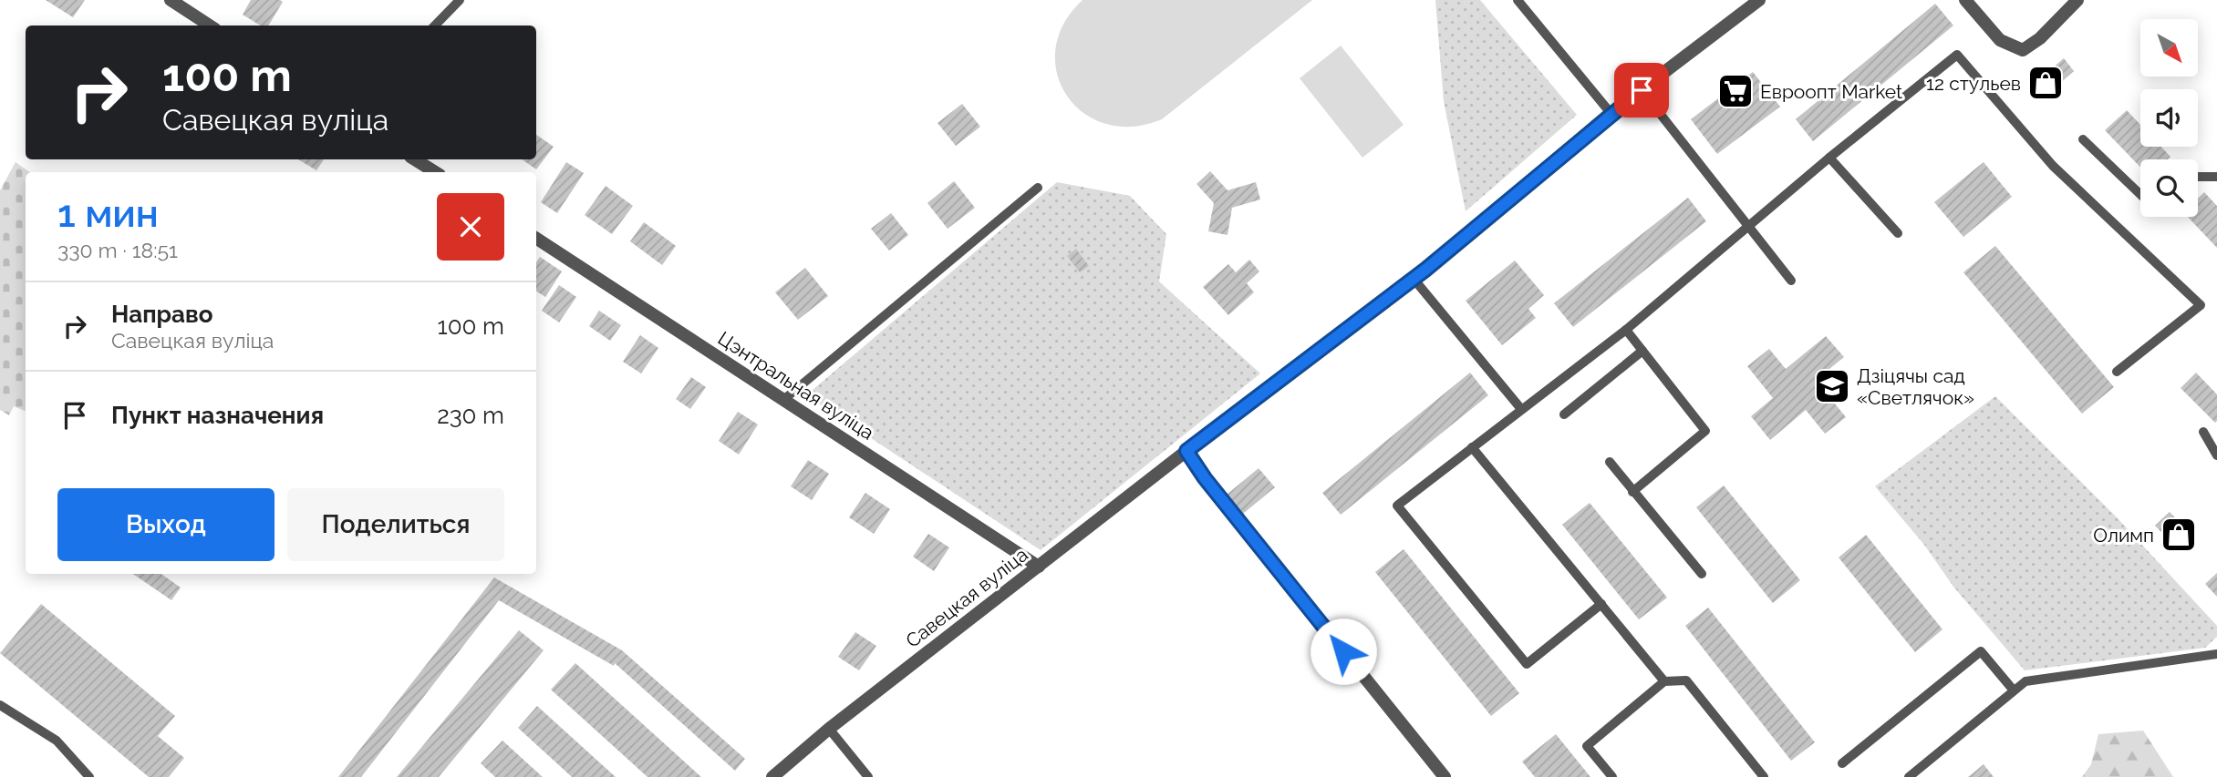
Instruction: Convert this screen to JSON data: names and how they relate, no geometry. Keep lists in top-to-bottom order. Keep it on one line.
{"streets":{"street":["Цэнтральная вуліца","Савецкая вуліца"]},"crossings":[["Цэнтральная вуліца","Савецкая вуліца"]],"places":{"shop":["12 стульев","Олимп"],"supermarket":["Евроопт Market"],"school or university":["Дзіцячы сад «Светлячок»"]},"north":"bottom right","page":{"turn":["100 m","Савецкая вуліца"],"heading":["1 мин","330 m · 18:51"],"list":[{"name":"Направо","note":"Савецкая вуліца","value":"100 m"},{"name":"Пункт назначения","value":"230 m"}],"buttons":["Выход","Поделиться"]}}
